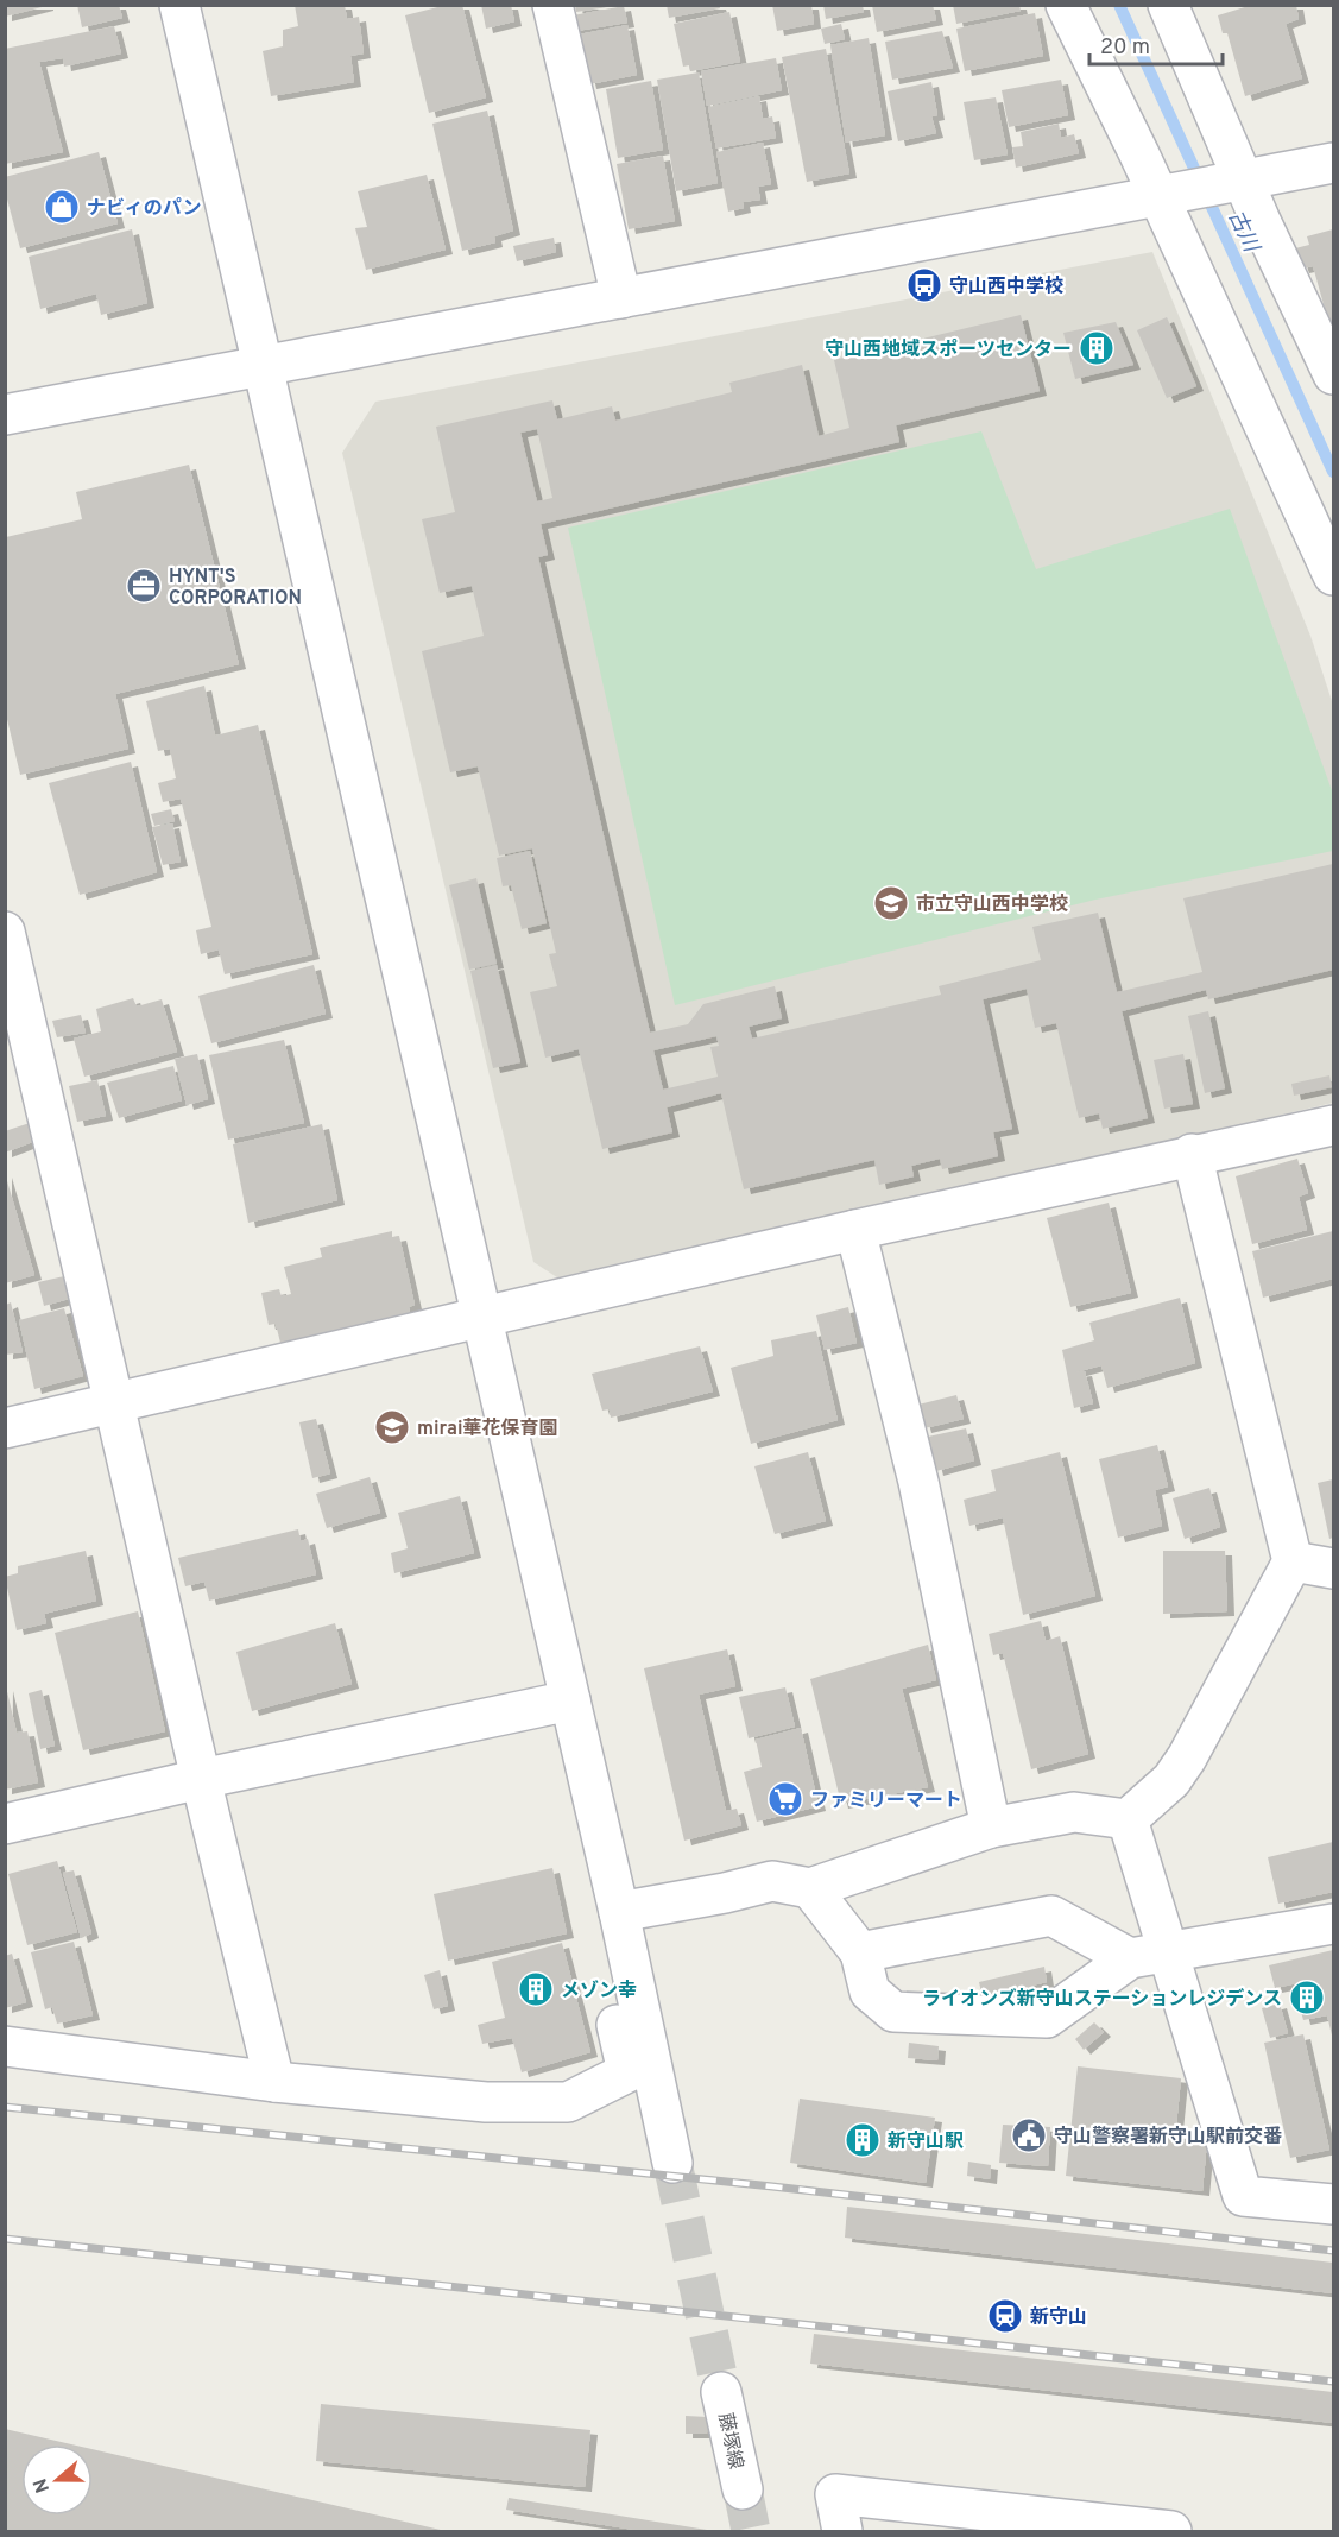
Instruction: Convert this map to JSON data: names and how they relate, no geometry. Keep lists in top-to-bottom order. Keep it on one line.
{"streets":{"street":["藤塚線"]},"water":["古川"],"places":{"shop":["ナビィのパン"],"bus stop":["守山西中学校"],"building":["守山西地域スポーツセンター","メゾン幸","ライオンズ新守山ステーションレジデンス","新守山駅"],"office":["HYNT'S CORPORATION"],"school or university":["市立守山西中学校","mirai華花保育園"],"supermarket":["ファミリーマート"],"public building":["守山警察署新守山駅前交番"],"station":["新守山"]},"scale_bar":"20 m","north":"left"}
